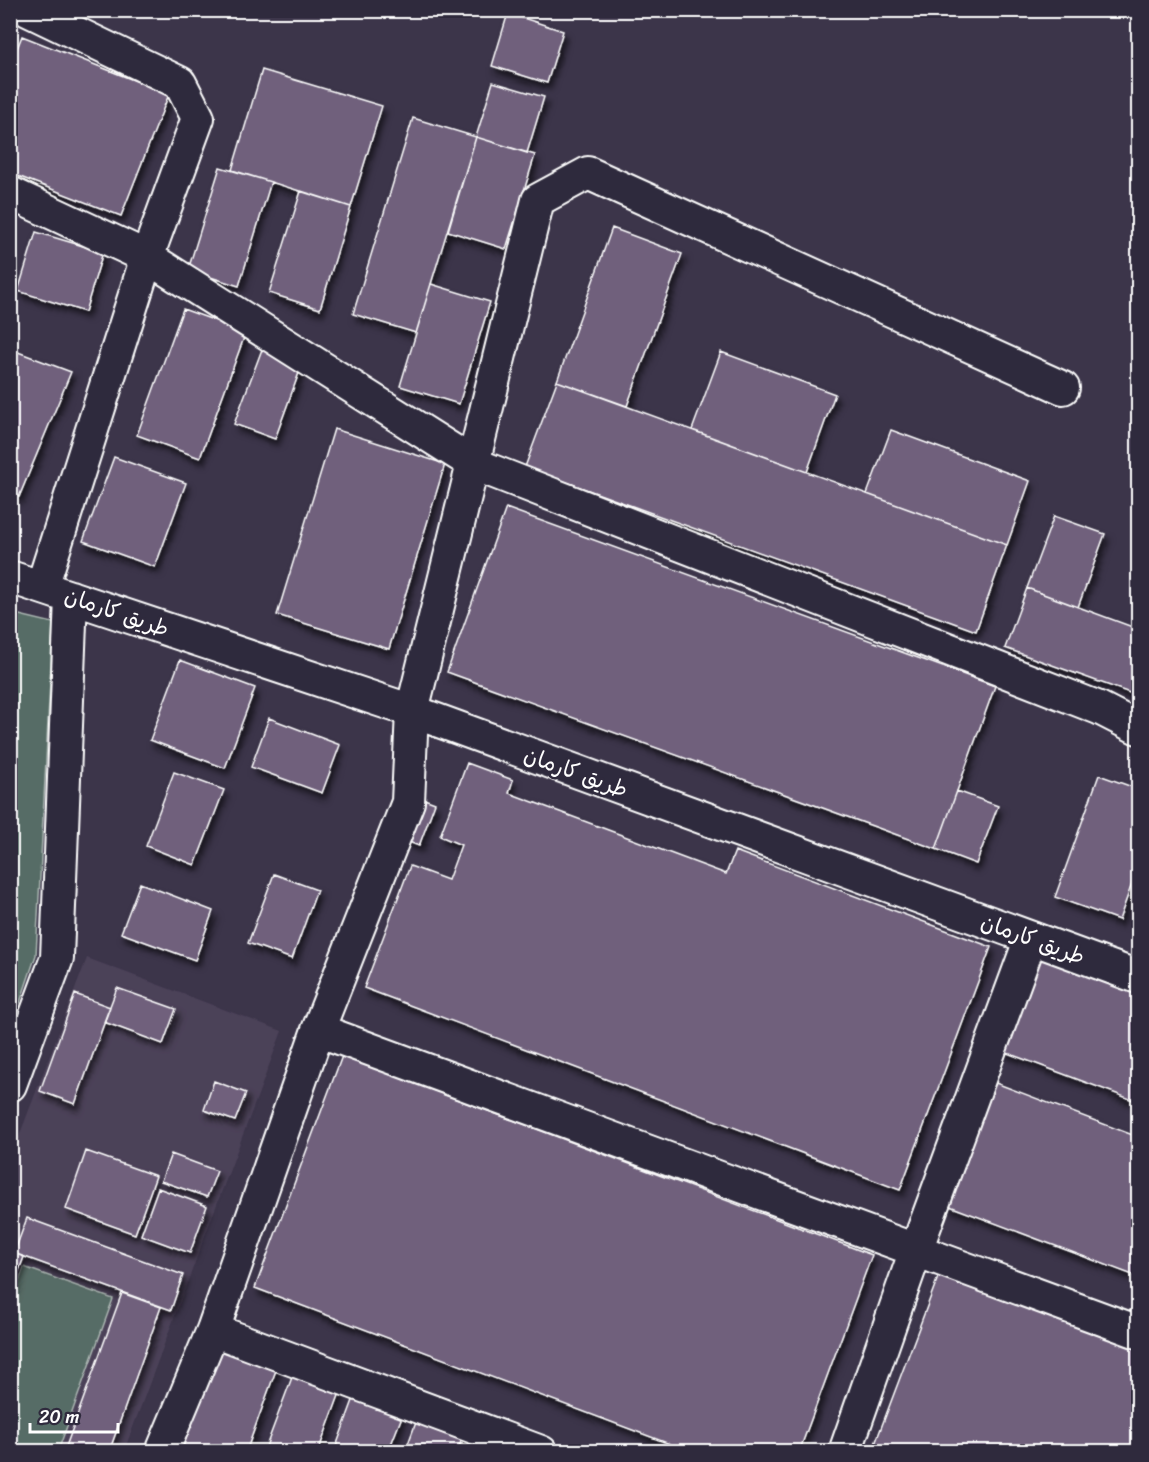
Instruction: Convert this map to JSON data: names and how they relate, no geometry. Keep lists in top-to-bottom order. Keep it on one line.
{"streets":{"street":["طريق كارمان"]},"scale_bar":"20 m"}
